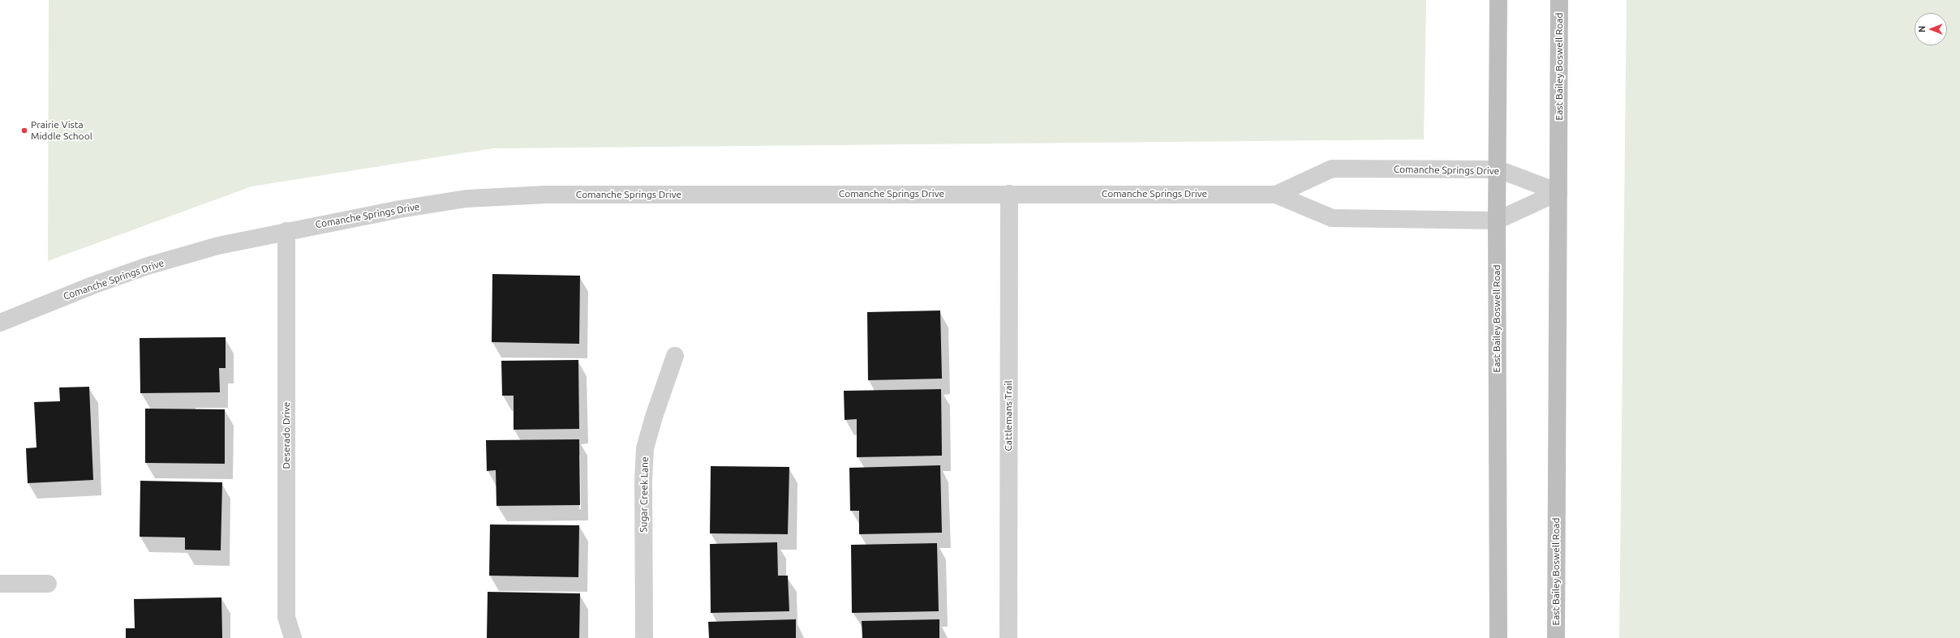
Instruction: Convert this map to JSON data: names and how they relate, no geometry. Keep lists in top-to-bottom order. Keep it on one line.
{"streets":{"main road":["East Bailey Boswell Road"],"street":["Comanche Springs Drive","Cattlemans Trail","Deserado Drive","Sugar Creek Lane"]},"crossings":[["East Bailey Boswell Road","Comanche Springs Drive"],["Comanche Springs Drive","Cattlemans Trail"],["Comanche Springs Drive","Deserado Drive"]],"places":["Prairie Vista Middle School"],"north":"left"}
